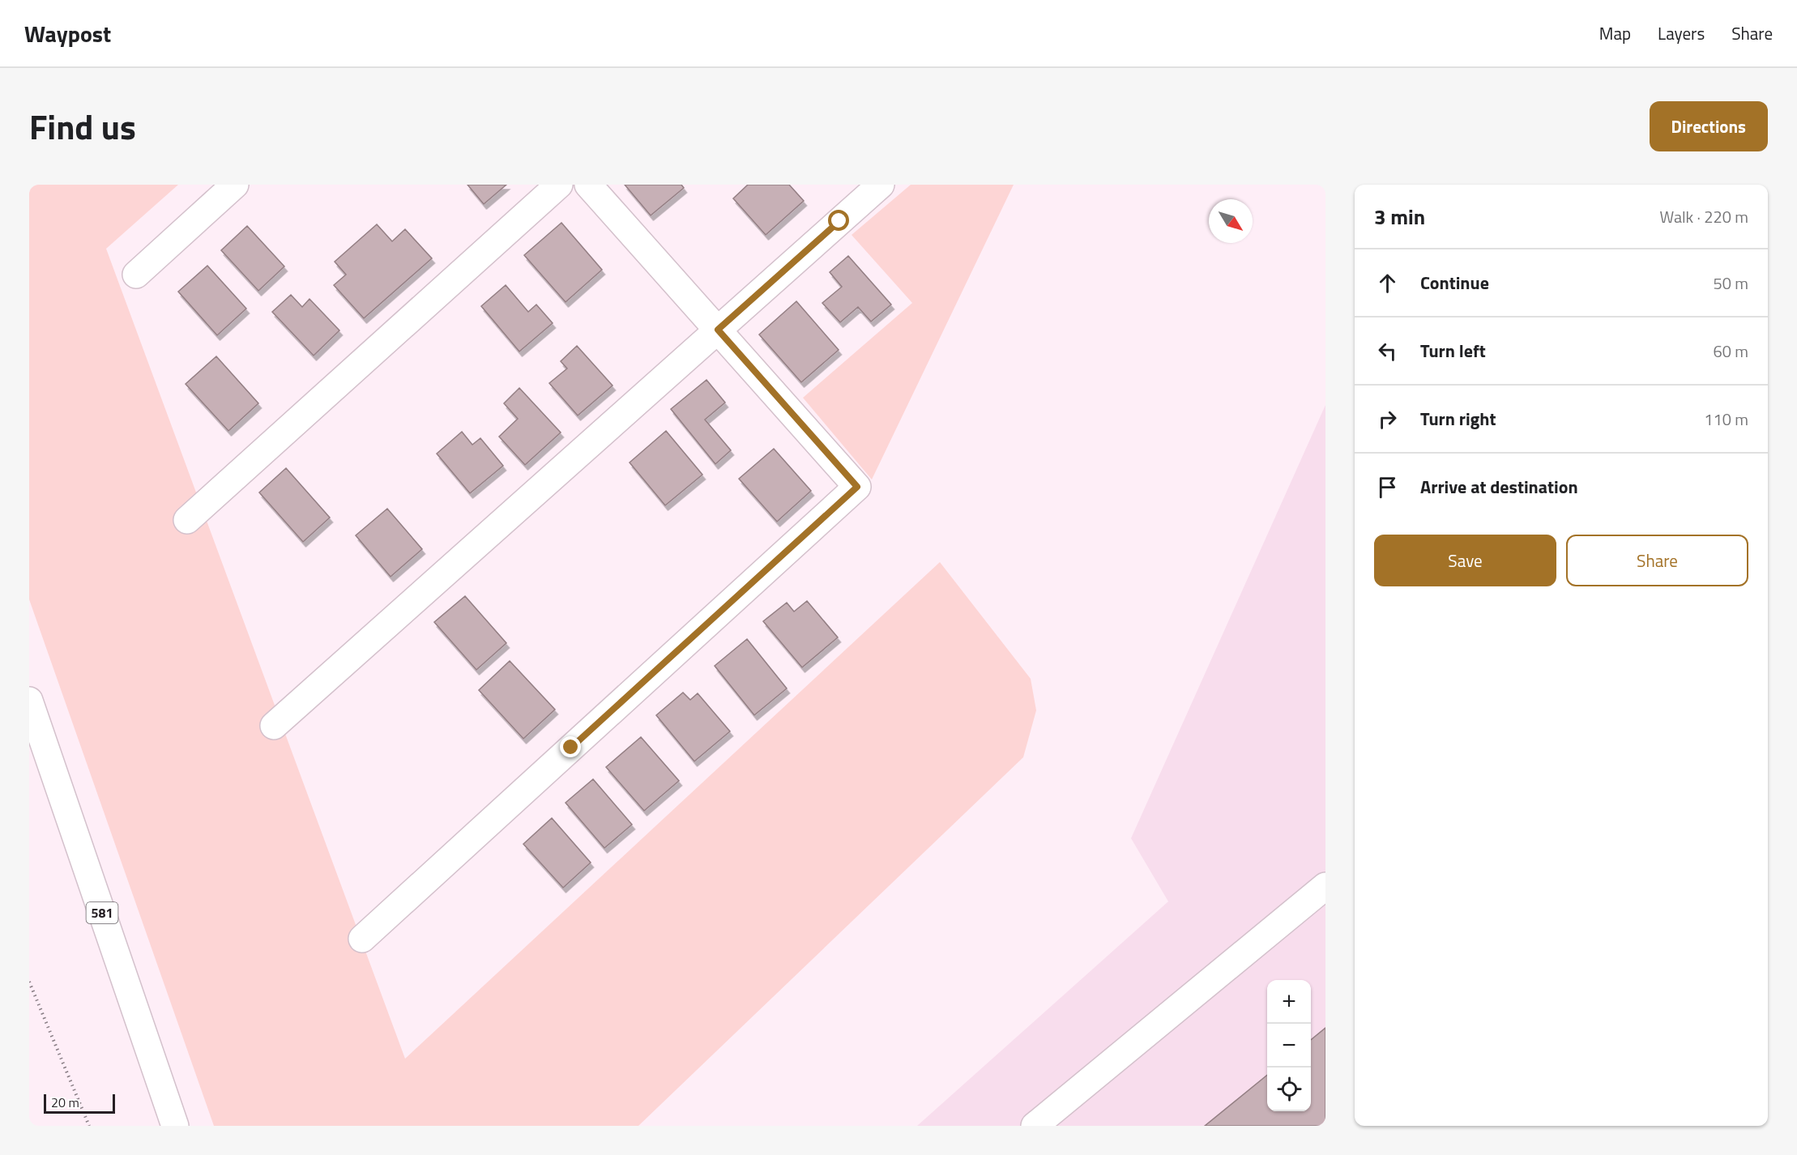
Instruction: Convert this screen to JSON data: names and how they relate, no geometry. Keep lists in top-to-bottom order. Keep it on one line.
{"streets":{"street":["581"]},"scale_bar":"20 m","north":"bottom right","page":{"header":"Waypost","nav":["Map","Layers","Share"],"title":"Find us","buttons":["Directions",["Save","Share"]],"heading":["3 min","Walk · 220 m"],"list":[["Continue","50 m"],["Turn left","60 m"],["Turn right","110 m"],"Arrive at destination"],"map_buttons":["+","−"],"scale":"20 m"}}
